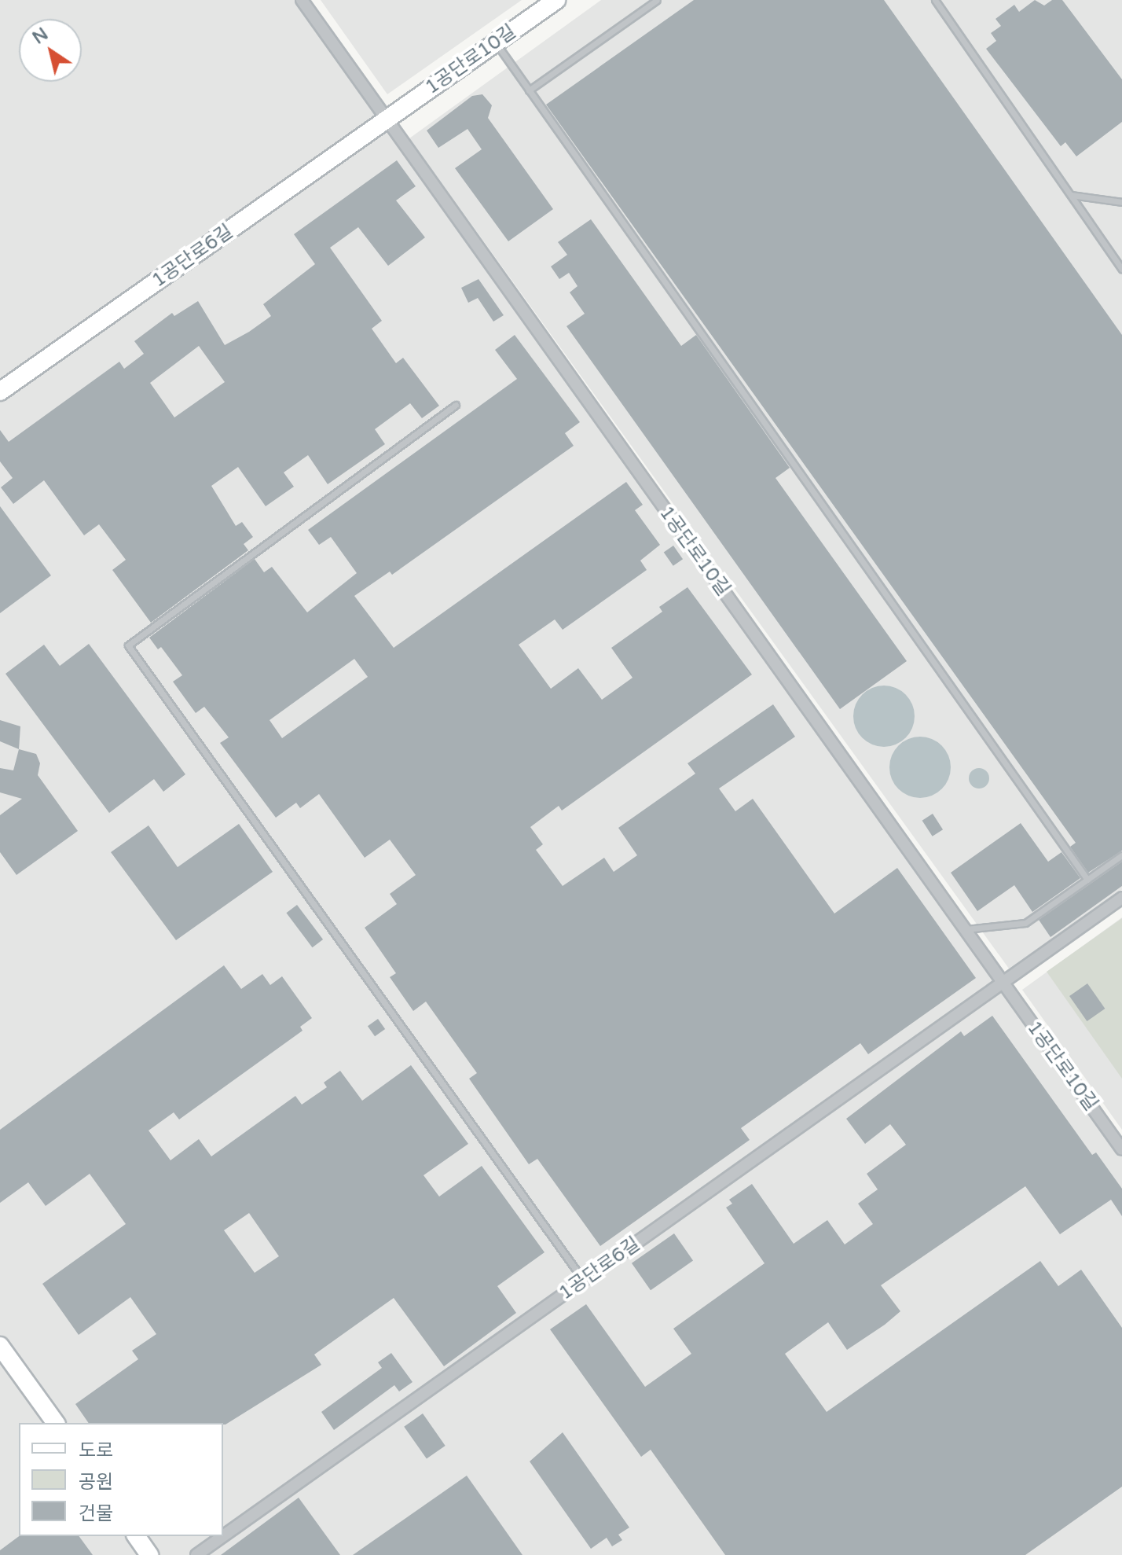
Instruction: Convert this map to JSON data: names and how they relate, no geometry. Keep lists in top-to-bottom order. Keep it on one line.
{"streets":{"street":["1공단로10길","1공단로6길"]},"crossings":[["1공단로10길","1공단로6길"]],"legend":["도로","공원","건물"],"north":"top left"}
